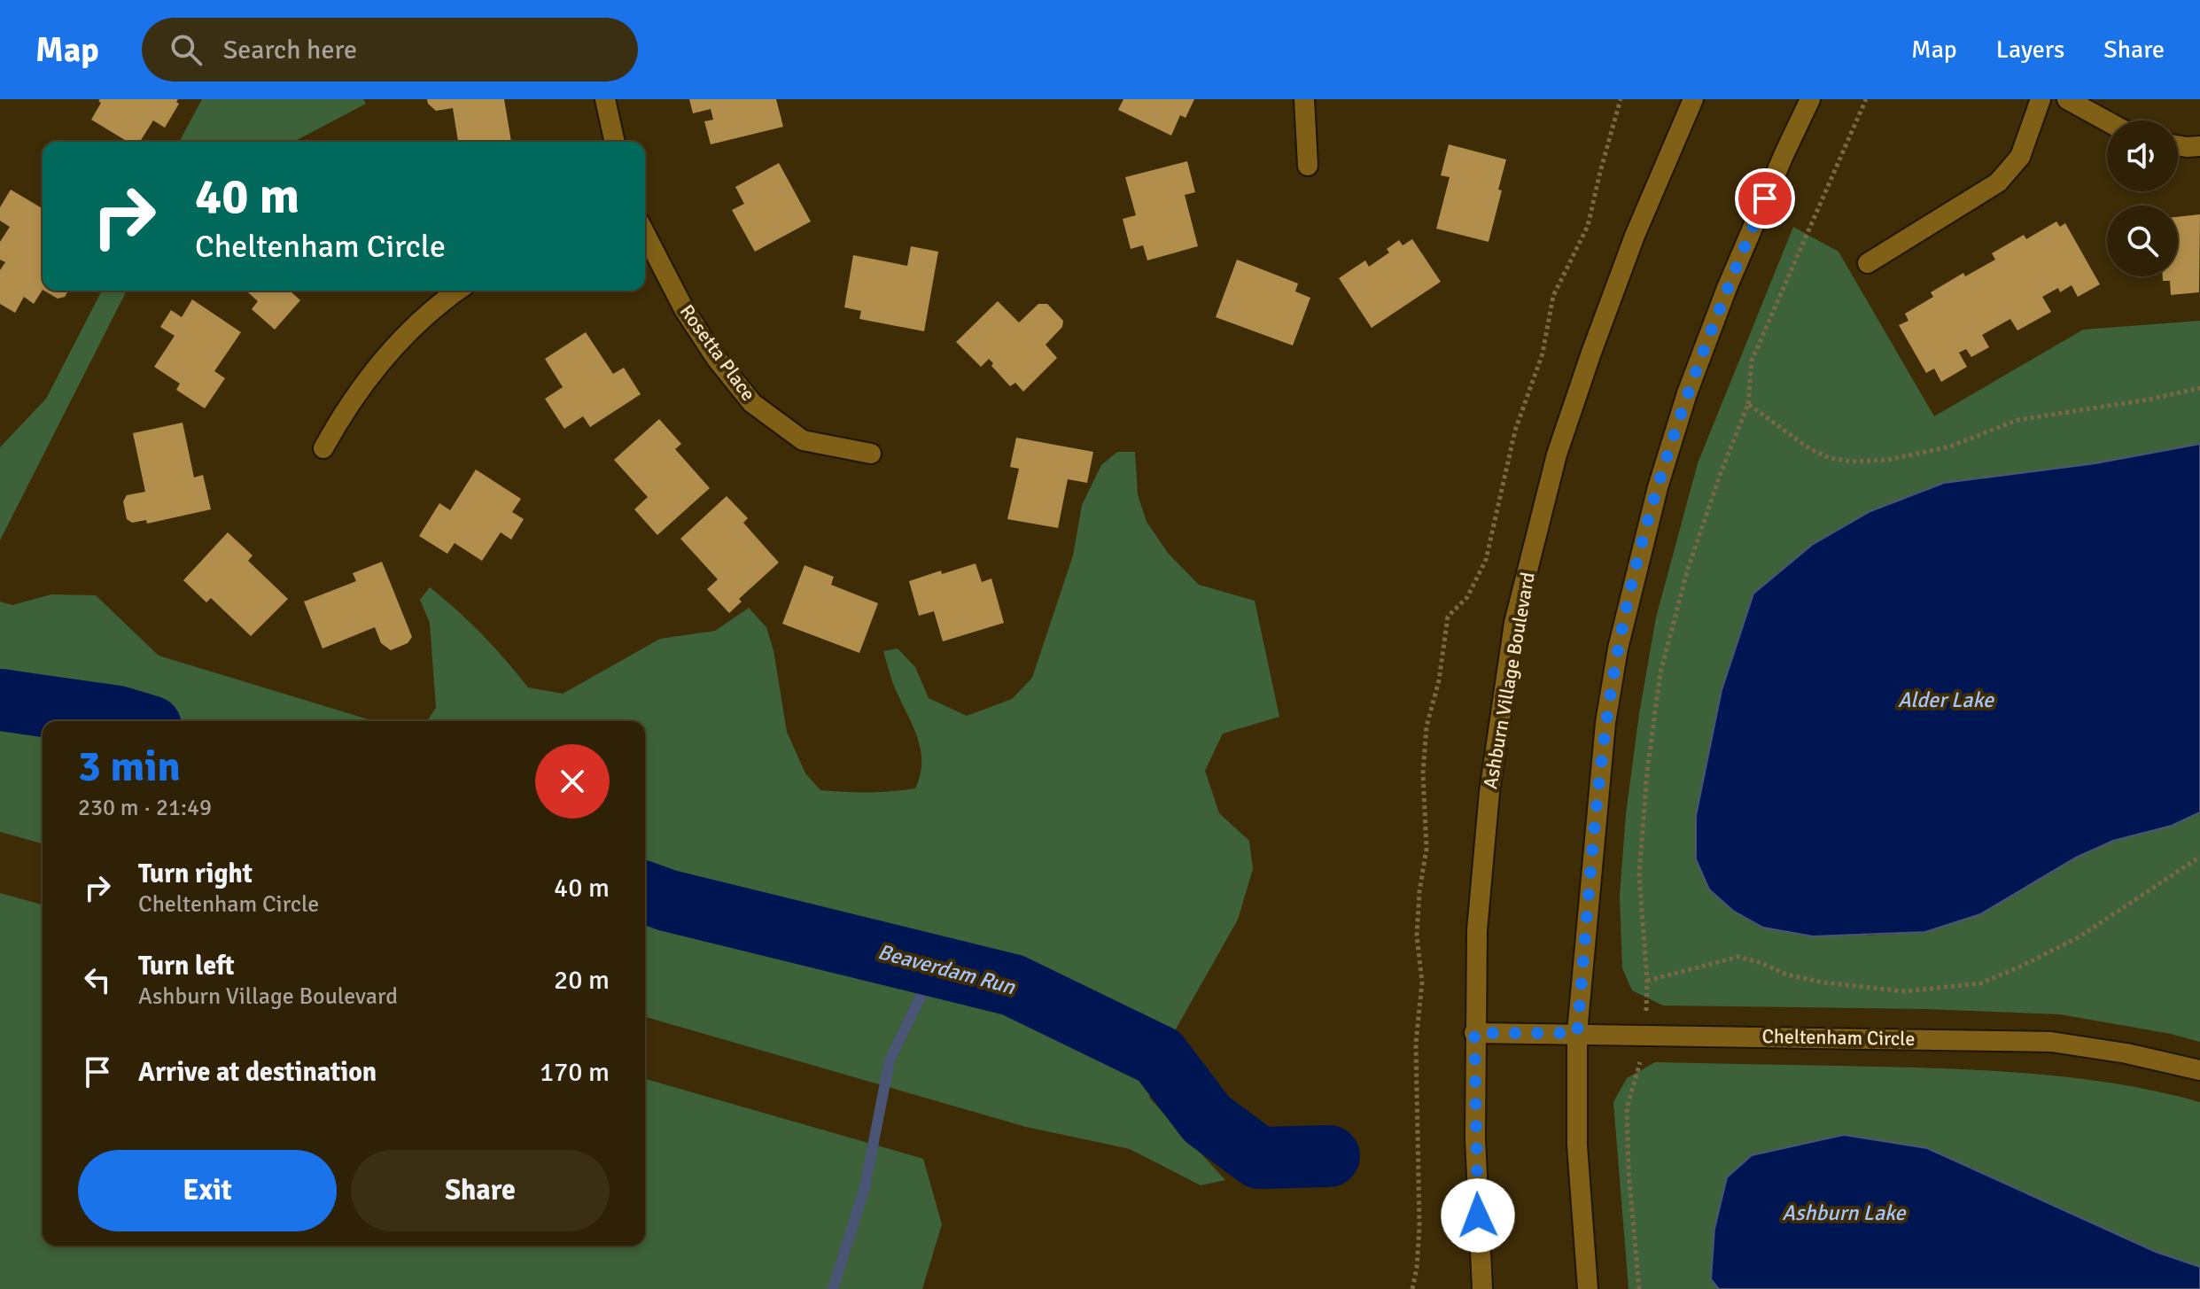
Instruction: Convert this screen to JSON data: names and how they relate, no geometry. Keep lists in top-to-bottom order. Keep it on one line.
{"streets":{"main road":["Rosetta Place","Ashburn Village Boulevard","Cheltenham Circle"]},"crossings":[["Ashburn Village Boulevard","Cheltenham Circle"]],"water":["Alder Lake","Beaverdam Run","Ashburn Lake"],"page":{"header":"Map","search":"Search here","nav":["Map","Layers","Share"],"turn":["40 m","Cheltenham Circle"],"heading":["3 min","230 m · 21:49"],"list":[{"name":"Turn right","note":"Cheltenham Circle","value":"40 m"},{"name":"Turn left","note":"Ashburn Village Boulevard","value":"20 m"},{"name":"Arrive at destination","value":"170 m"}],"buttons":["Exit","Share"]}}
